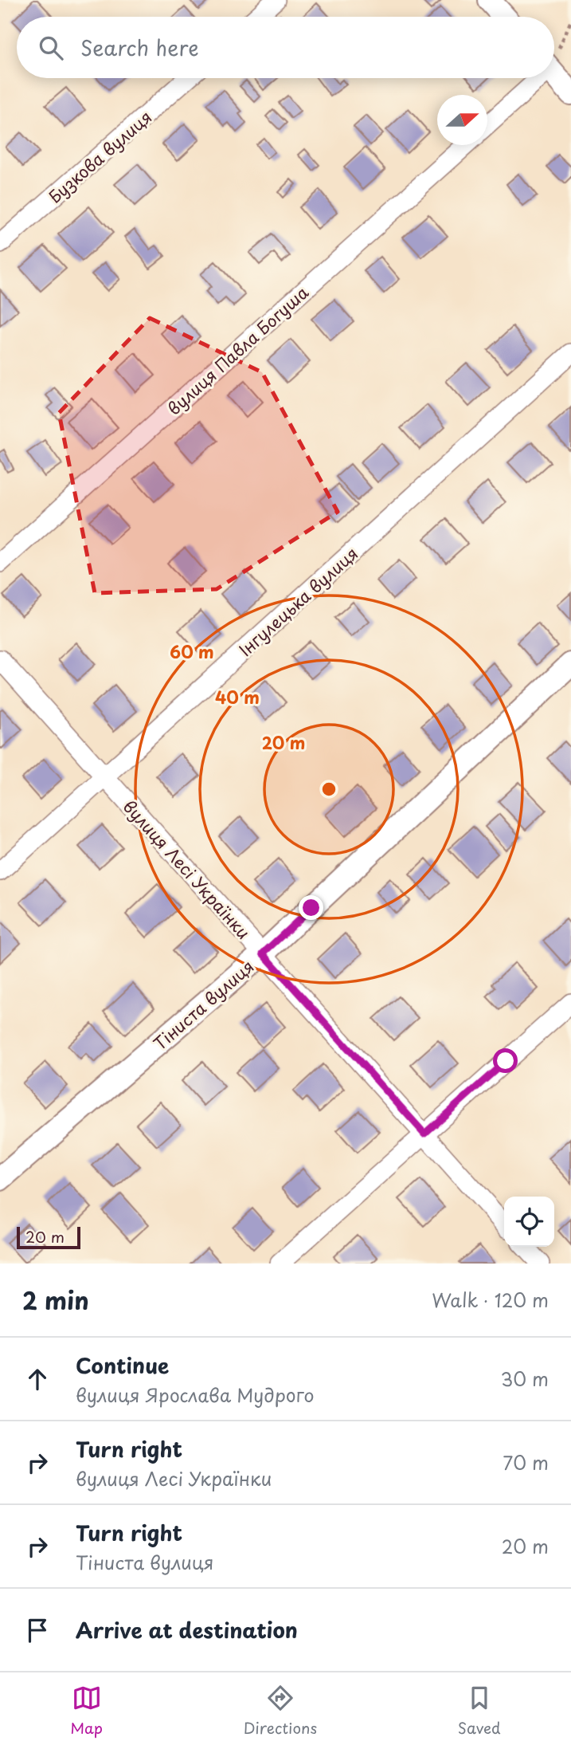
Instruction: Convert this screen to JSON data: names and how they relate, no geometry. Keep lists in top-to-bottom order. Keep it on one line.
{"streets":{"street":["Бузкова вулиця","вулиця Павла Богуша","Інгулецька вулиця","вулиця Лесі Українки","Тіниста вулиця"]},"crossings":[["Інгулецька вулиця","вулиця Лесі Українки"],["вулиця Лесі Українки","Тіниста вулиця"]],"scale_bar":"20 m","north":"right","page":{"search":"Search here","scale":"20 m","heading":["2 min","Walk · 120 m"],"list":[["Continue","вулиця Ярослава Мудрого","30 m"],["Turn right","вулиця Лесі Українки","70 m"],["Turn right","Тіниста вулиця","20 m"],"Arrive at destination"],"nav":["Map","Directions","Saved"]},"rings":["60 m","40 m","20 m"]}
